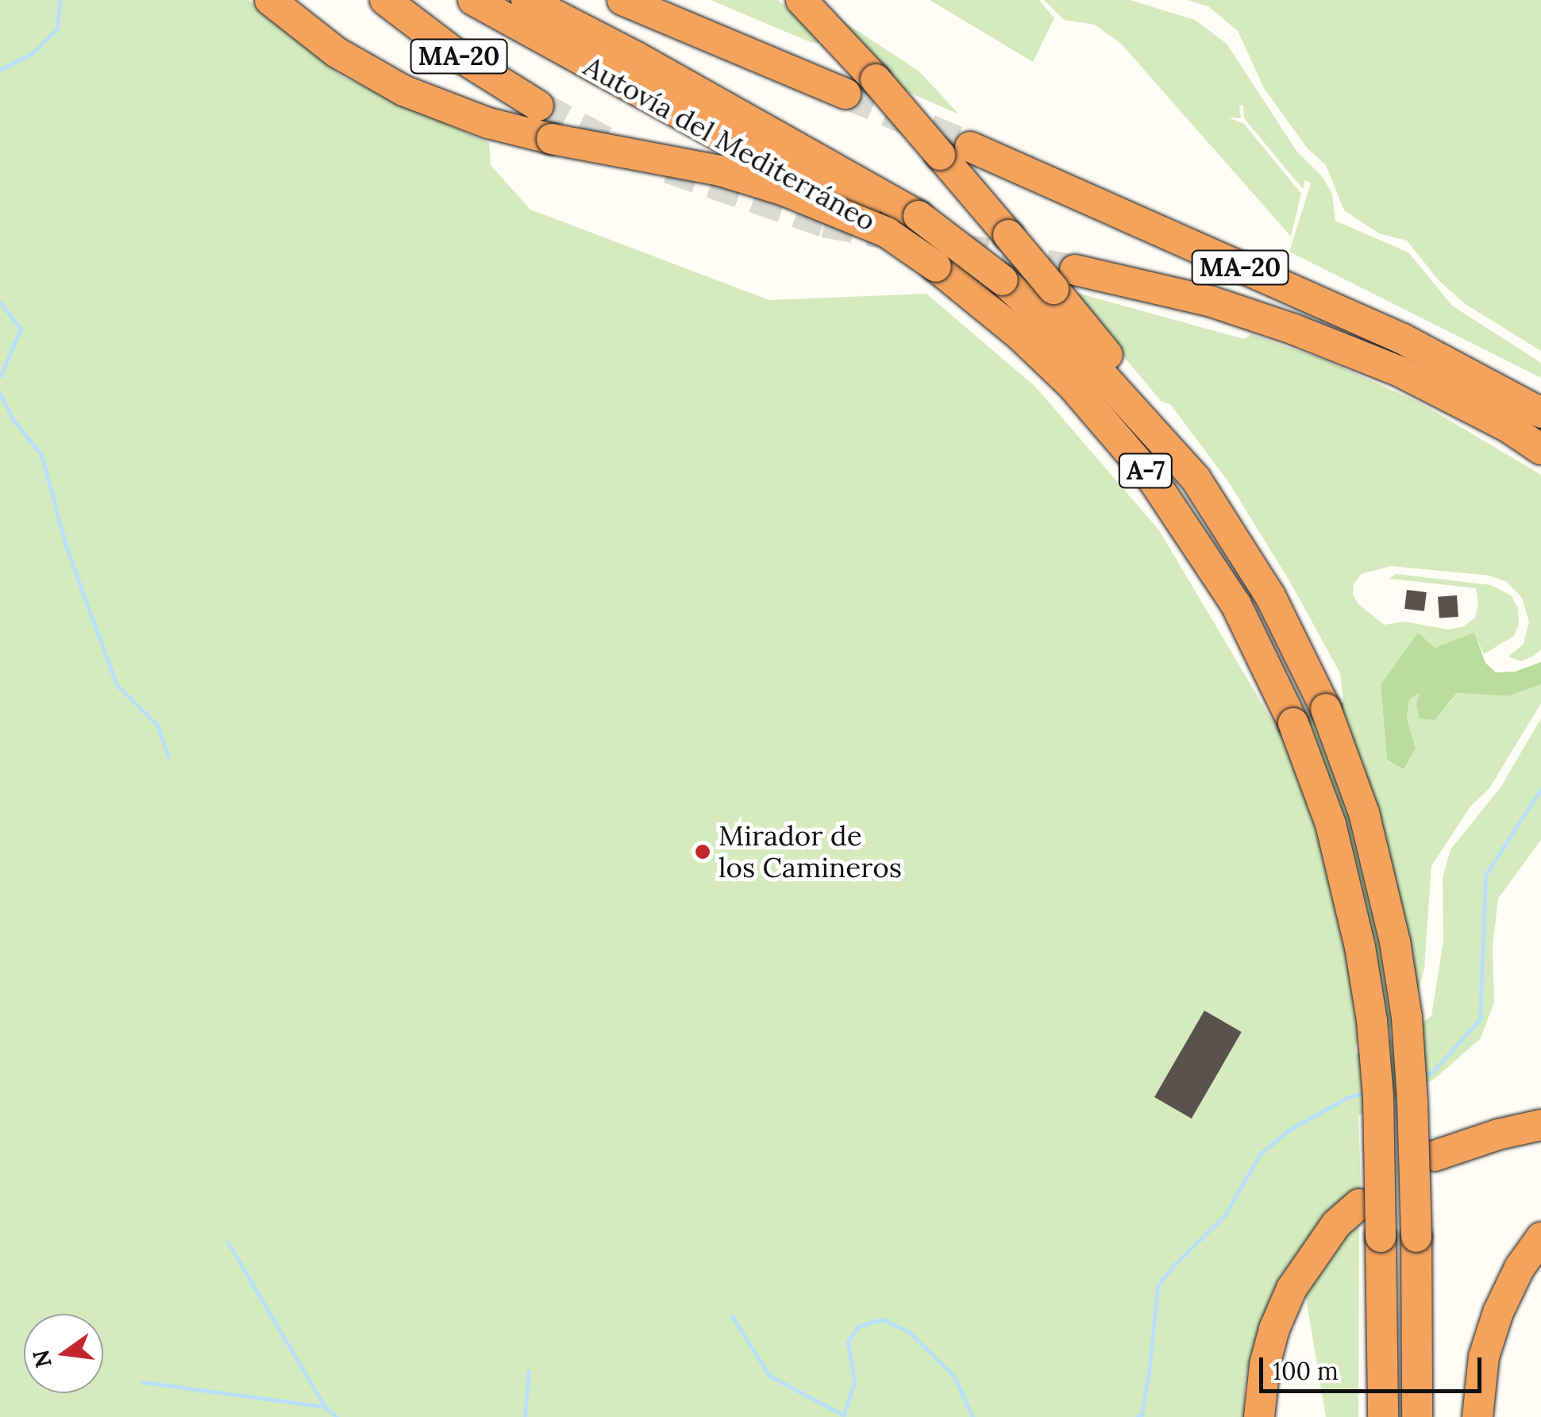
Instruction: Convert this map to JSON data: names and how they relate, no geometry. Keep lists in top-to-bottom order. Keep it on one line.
{"streets":{"highway":["MA-20","Autovía del Mediterráneo","A-7"]},"places":["Mirador de los Camineros"],"scale_bar":"100 m","north":"left"}
